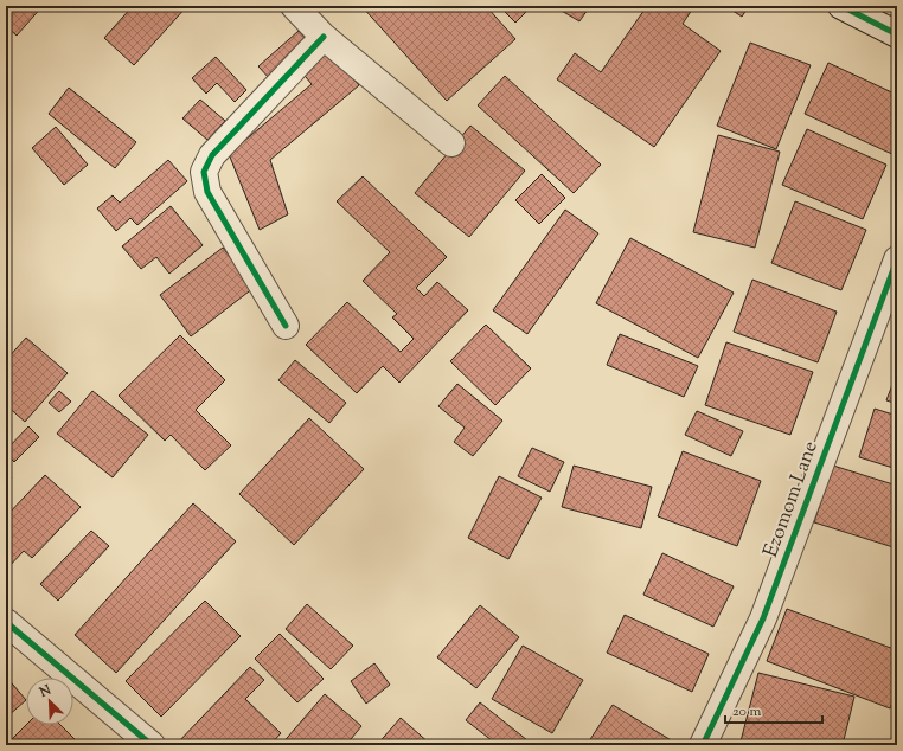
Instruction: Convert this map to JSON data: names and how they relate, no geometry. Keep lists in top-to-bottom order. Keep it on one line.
{"streets":{"street":["Ezomom Lane"]},"scale_bar":"20 m","north":"top left"}
